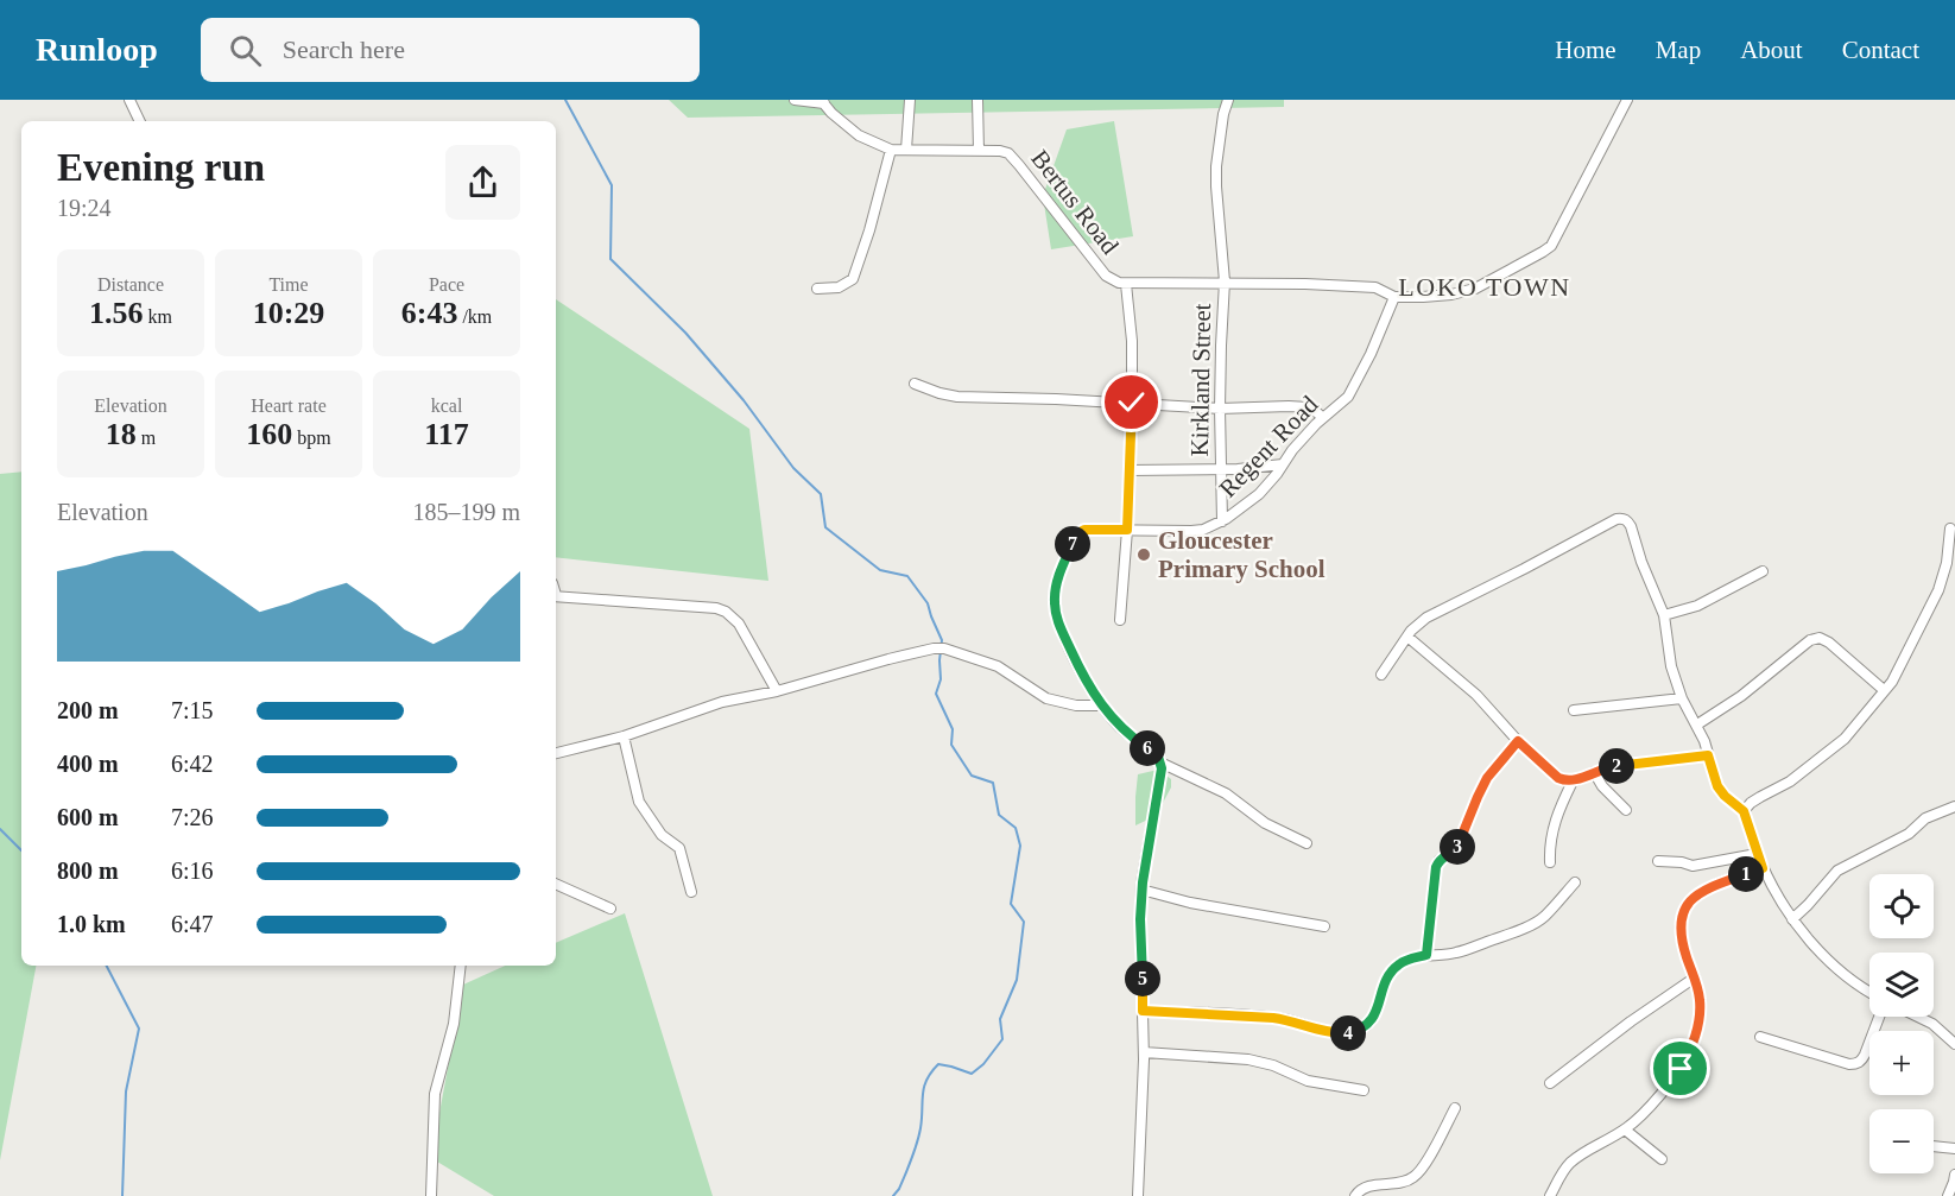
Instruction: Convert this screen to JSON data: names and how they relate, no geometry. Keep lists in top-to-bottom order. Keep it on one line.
{"streets":{"street":["Bertus Road","Kirkland Street","Regent Road"]},"crossings":[["Bertus Road","Kirkland Street"],["Bertus Road","Regent Road"],["Kirkland Street","Regent Road"]],"districts":["LOKO TOWN"],"places":["Gloucester Primary School"],"page":{"header":"Runloop","search":"Search here","nav":["Home","Map","About","Contact"],"heading":["Evening run","19:24"],"stats":[["Distance","1.56 km"],["Time","10:29"],["Pace","6:43 /km"],["Elevation","18 m"],["Heart rate","160 bpm"],["kcal","117"]],"chart":["Elevation","185–199 m"],"pins":["7","6","2","3","1","5","4"],"list":[{"name":"200 m","note":"7:15"},{"name":"400 m","note":"6:42"},{"name":"600 m","note":"7:26"},{"name":"800 m","note":"6:16"},{"name":"1.0 km","note":"6:47"}],"map_buttons":["+","−"]}}
